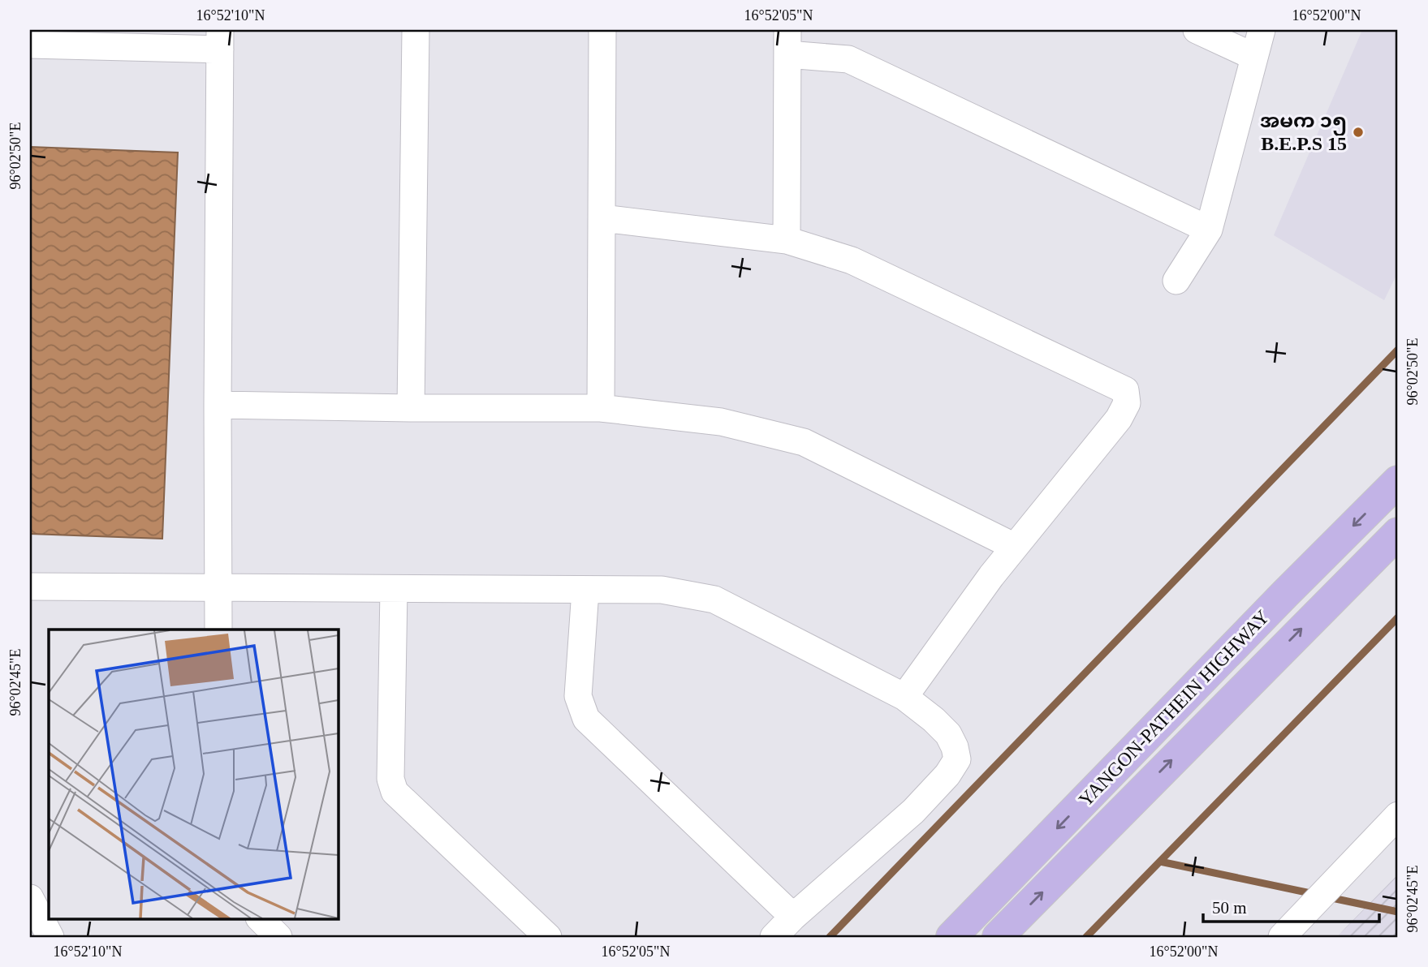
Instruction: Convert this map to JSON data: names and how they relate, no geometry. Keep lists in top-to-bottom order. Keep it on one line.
{"streets":{"main road":["YANGON-PATHEIN HIGHWAY"]},"places":["အမက ၁၅ B.E.P.S 15"],"scale_bar":"50 m","coordinates":["16°52'10\"N","16°52'05\"N","16°52'00\"N","96°02'50\"E","96°02'45\"E"]}
